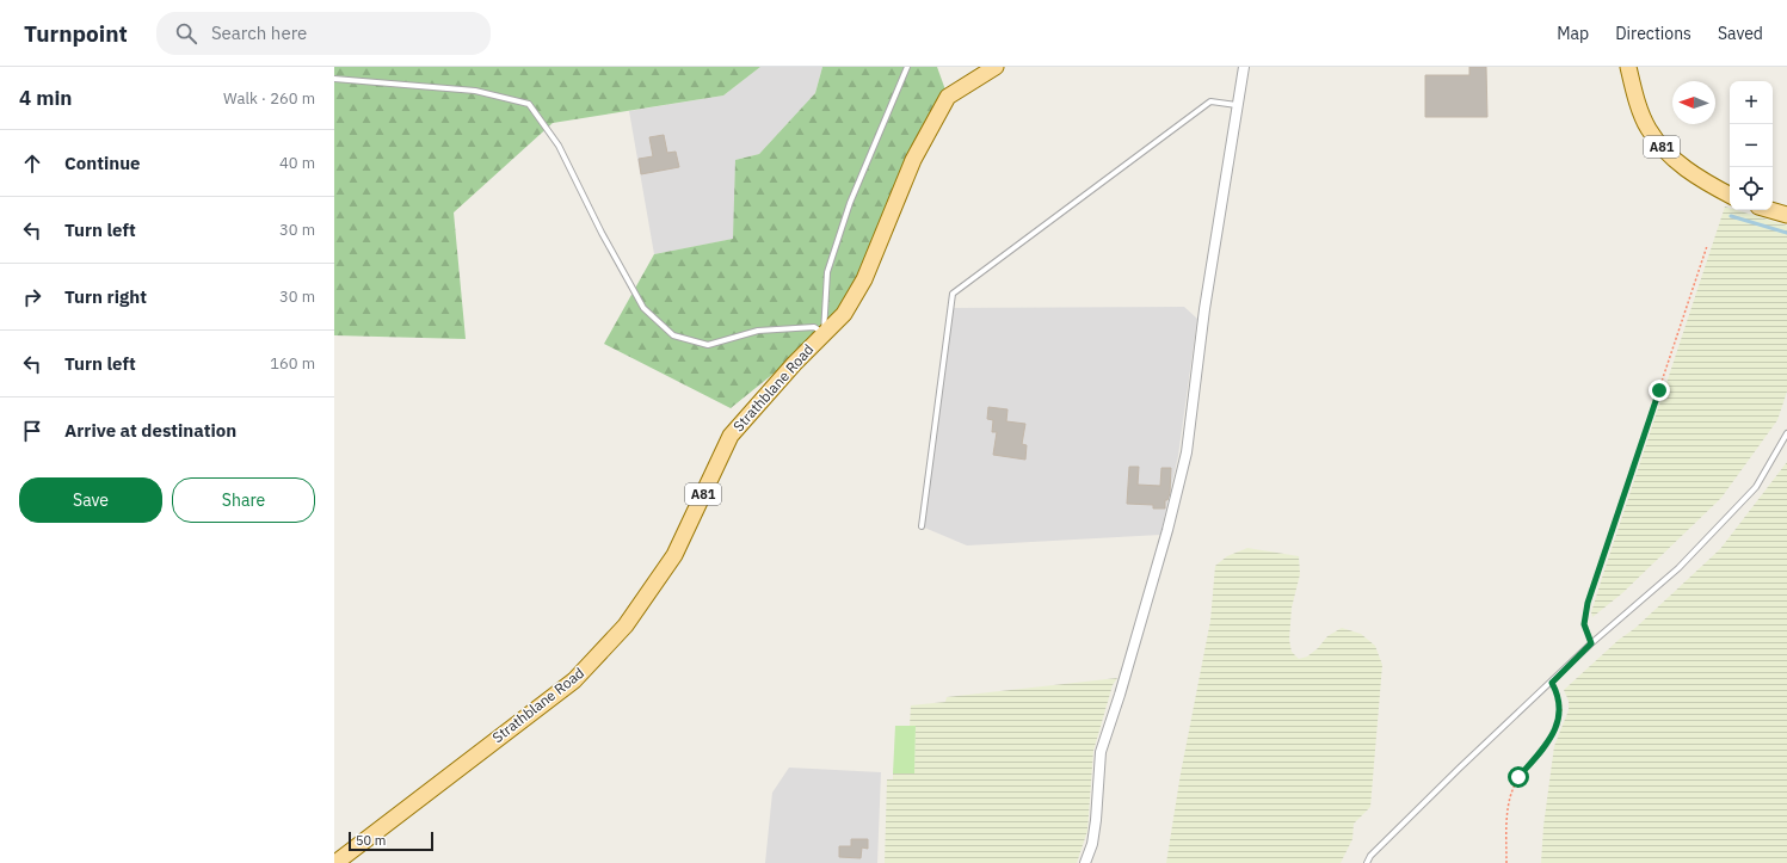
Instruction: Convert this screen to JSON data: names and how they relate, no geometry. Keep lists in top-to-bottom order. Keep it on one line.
{"streets":{"main road":["A81","Strathblane Road"]},"scale_bar":"50 m","north":"left","page":{"header":"Turnpoint","search":"Search here","nav":["Map","Directions","Saved"],"heading":["4 min","Walk · 260 m"],"map_buttons":["+","−"],"list":[["Continue","40 m"],["Turn left","30 m"],["Turn right","30 m"],["Turn left","160 m"],"Arrive at destination"],"buttons":["Save","Share"],"scale":"50 m"}}
